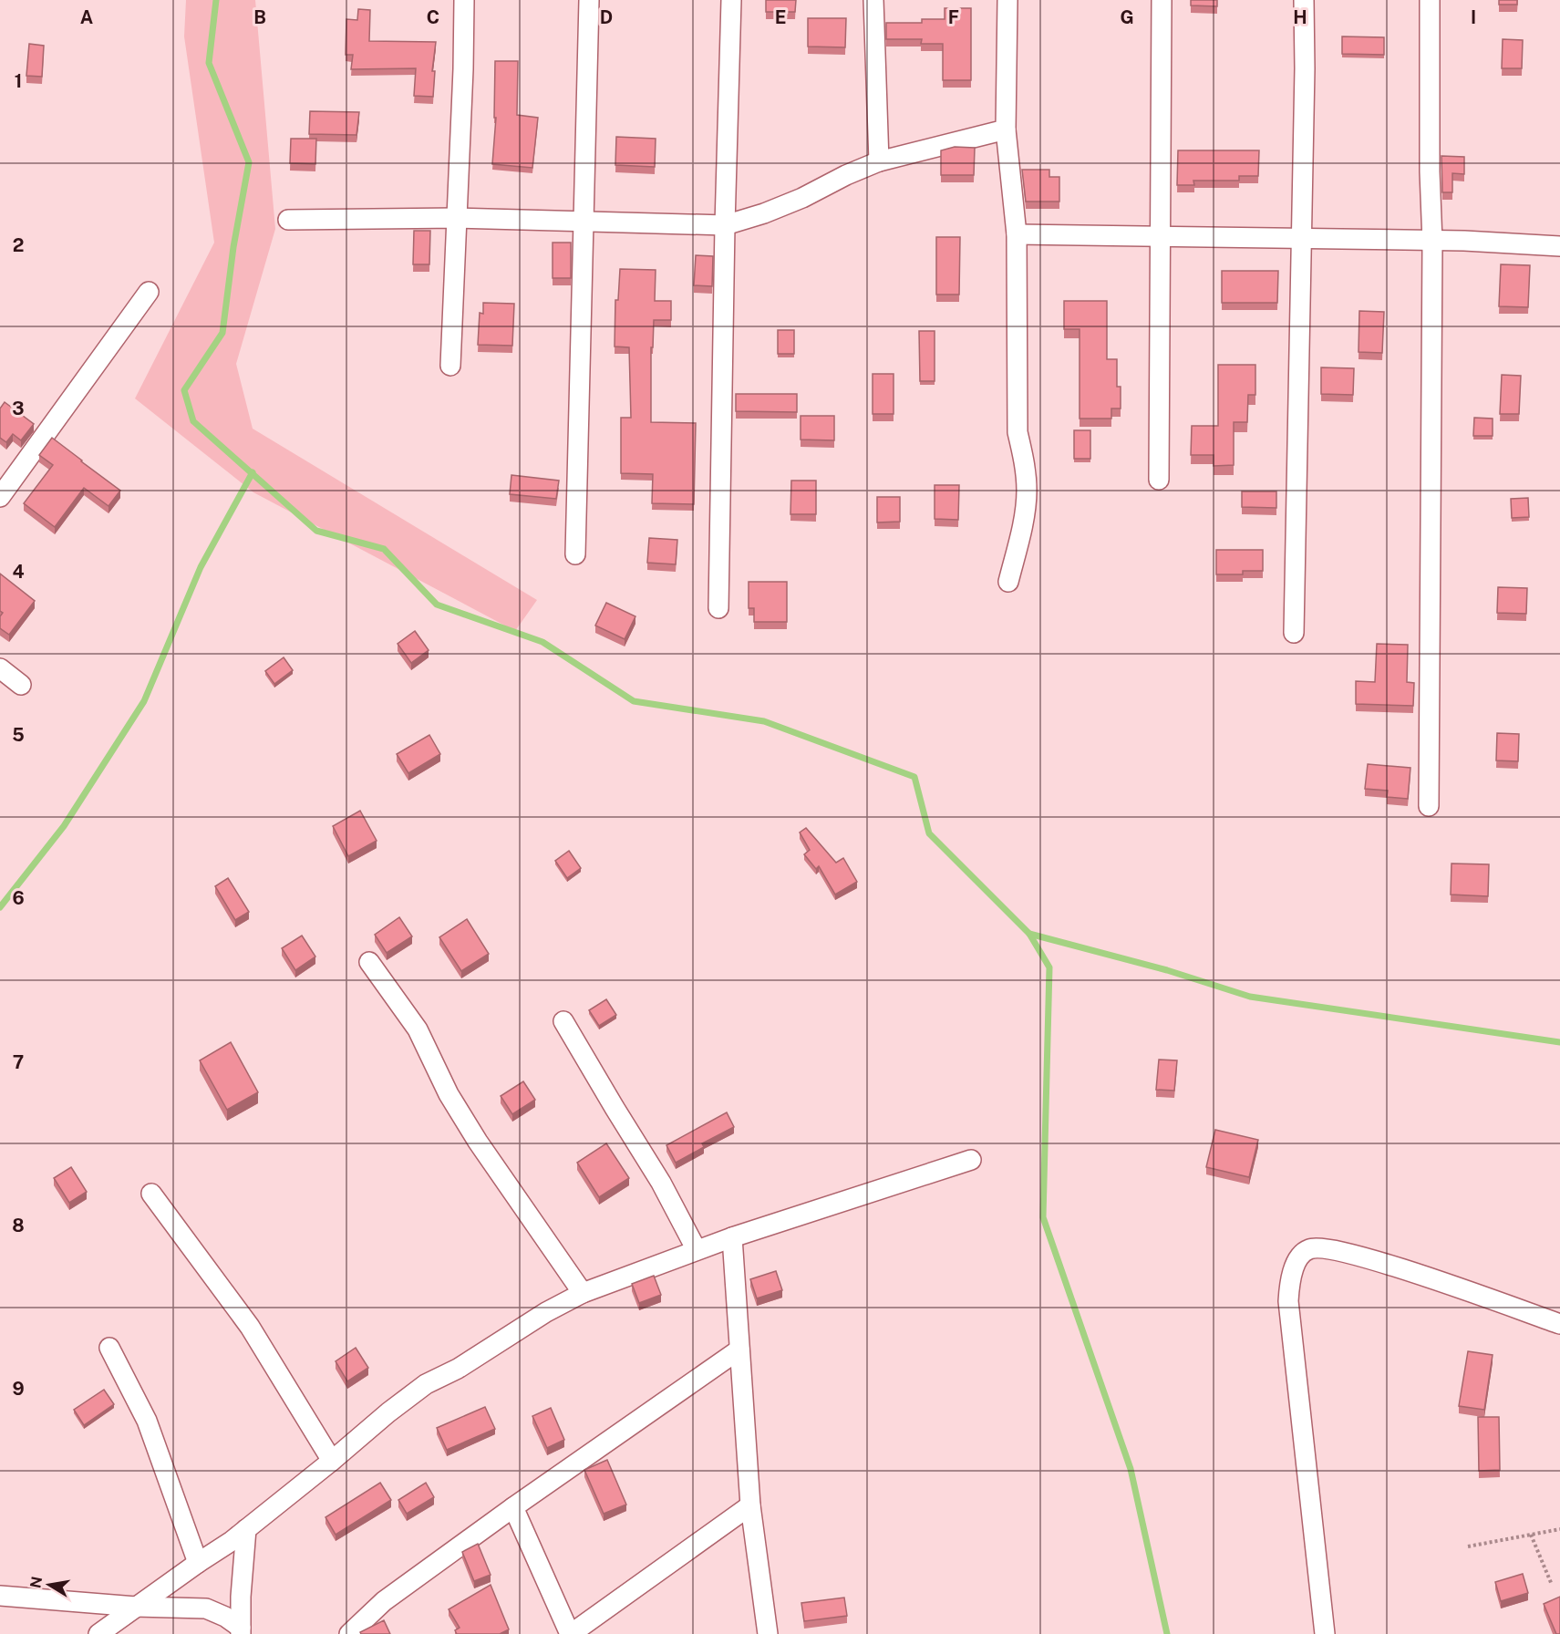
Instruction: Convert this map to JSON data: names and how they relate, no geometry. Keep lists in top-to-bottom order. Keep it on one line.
{"north":"left","grid":{"columns":["A","B","C","D","E","F","G","H","I"],"rows":["1","2","3","4","5","6","7","8","9"]}}
